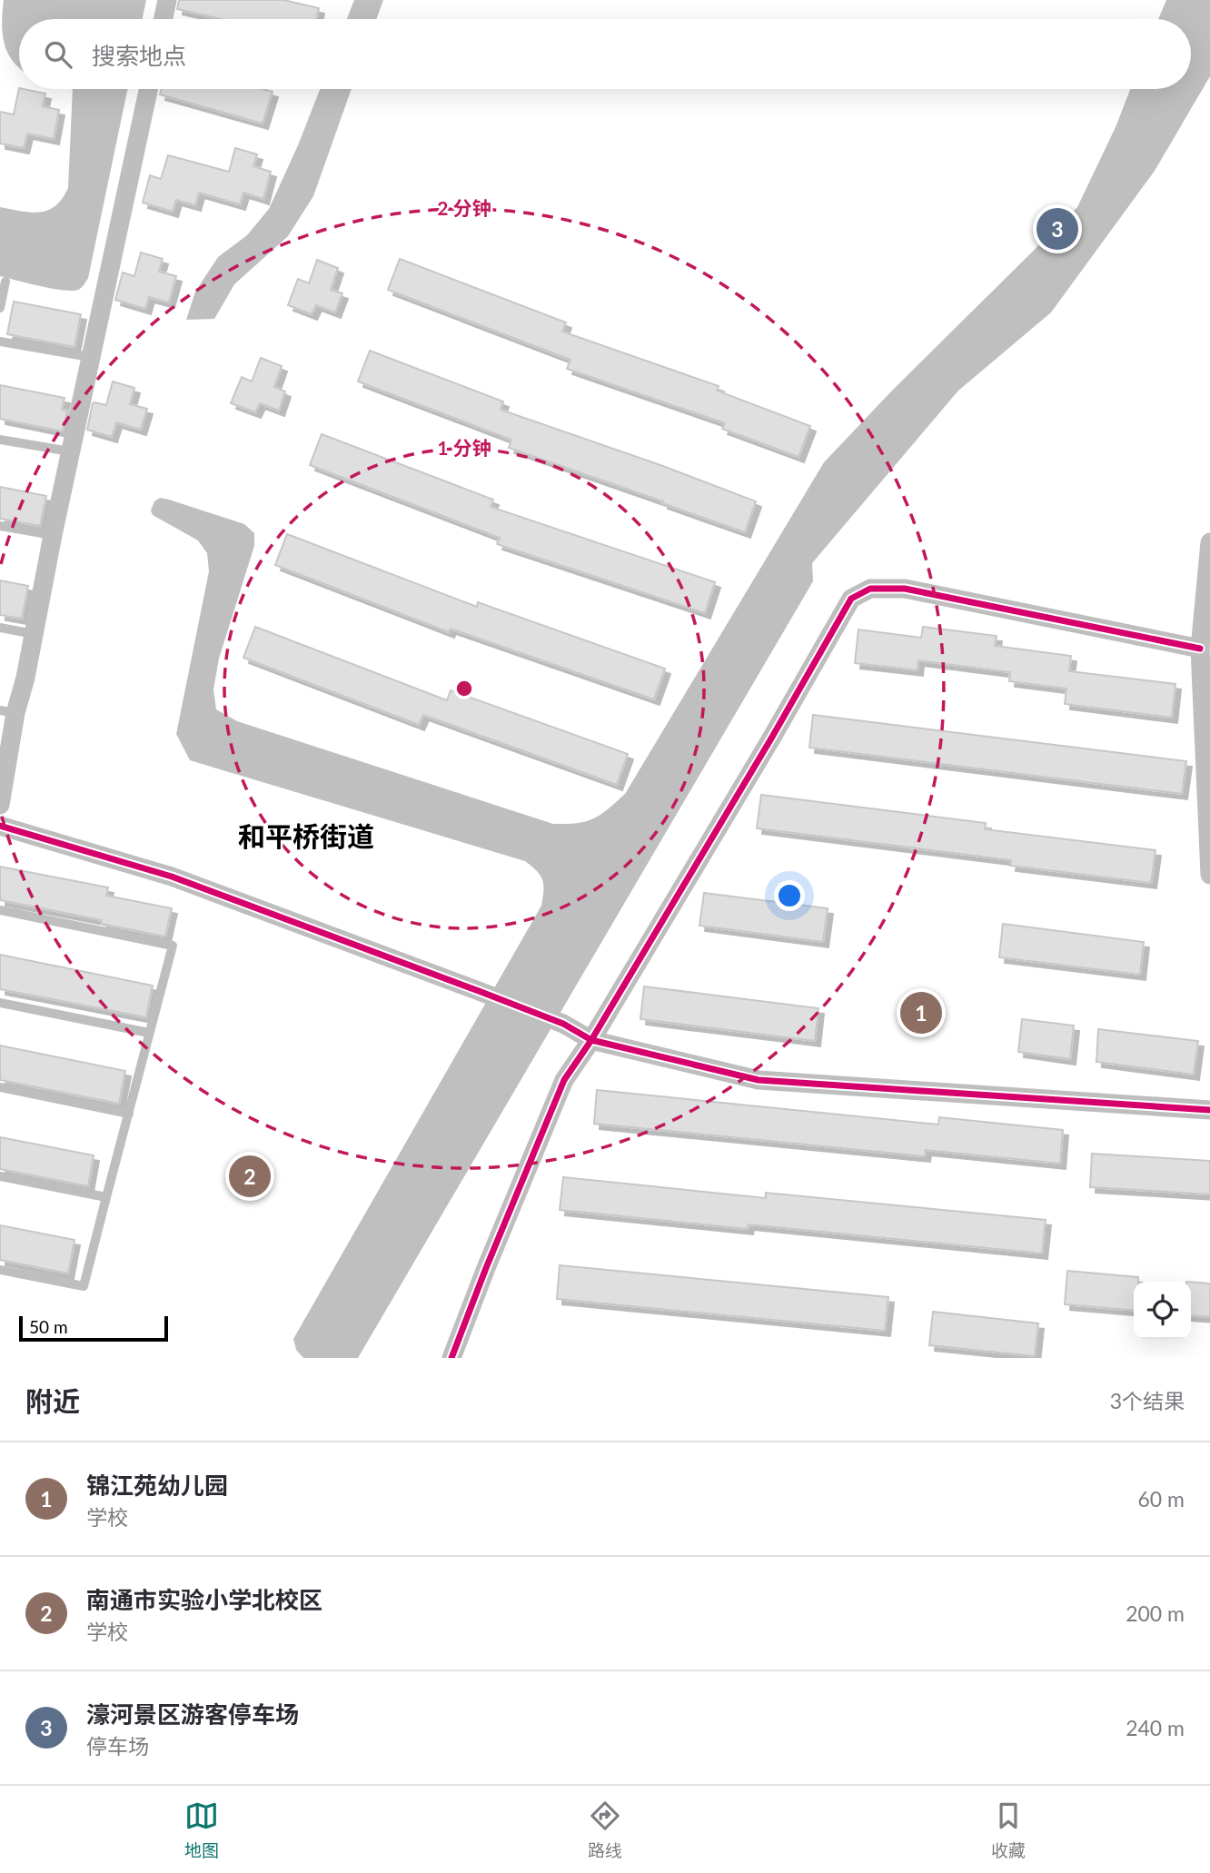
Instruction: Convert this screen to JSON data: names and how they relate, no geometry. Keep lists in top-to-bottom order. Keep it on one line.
{"districts":["和平桥街道"],"scale_bar":"50 m","page":{"search":"搜索地点","pins":["3","1","2"],"scale":"50 m","heading":["附近","3个结果"],"list":[{"mark":"1","name":"锦江苑幼儿园","note":"学校","value":"60 m"},{"mark":"2","name":"南通市实验小学北校区","note":"学校","value":"200 m"},{"mark":"3","name":"濠河景区游客停车场","note":"停车场","value":"240 m"}],"nav":["地图","路线","收藏"]},"rings":["2 分钟","1 分钟"]}
